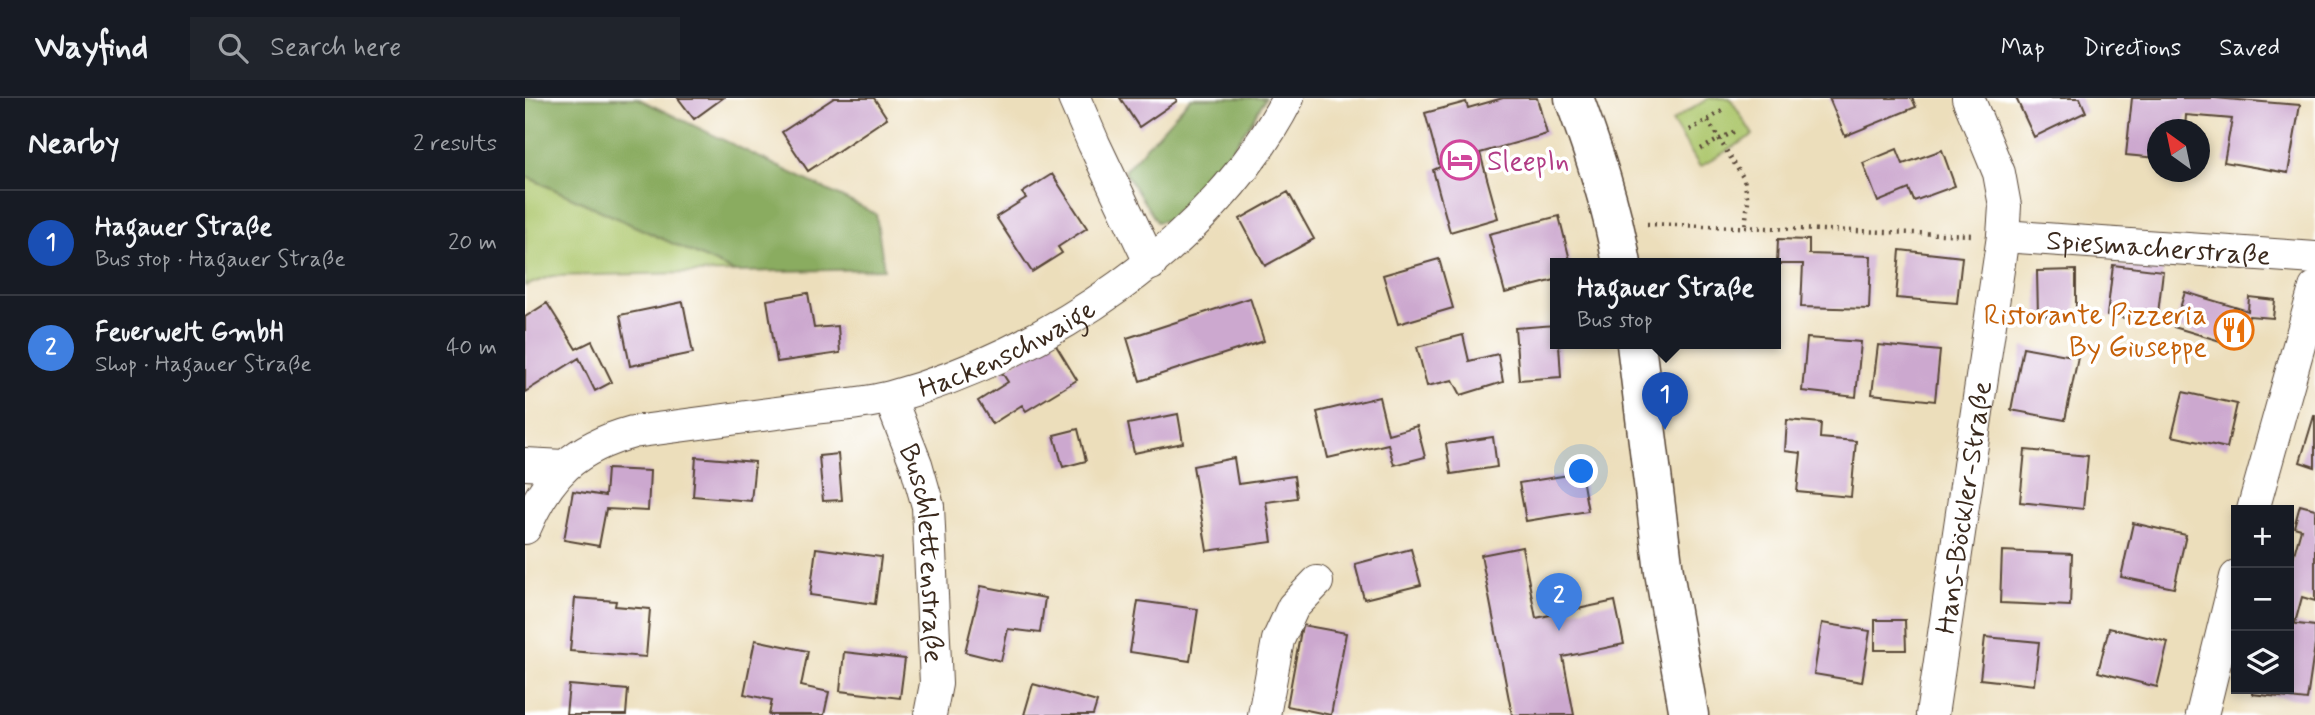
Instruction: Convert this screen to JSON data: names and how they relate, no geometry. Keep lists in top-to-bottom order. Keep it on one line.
{"streets":{"street":["Spiesmacherstraße","Hackenschwaige","Hans-Böckler-Straße","Buschlettenstraße"]},"crossings":[["Spiesmacherstraße","Hans-Böckler-Straße"],["Hackenschwaige","Buschlettenstraße"]],"places":{"hotel":["SleepIn"],"restaurant":["Ristorante Pizzeria By Giuseppe"]},"north":"top left","page":{"header":"Wayfind","search":"Search here","nav":["Map","Directions","Saved"],"heading":["Nearby","2 results"],"list":[{"mark":"1","name":"Hagauer Straße","note":"Bus stop · Hagauer Straße","value":"20 m"},{"mark":"2","name":"Feuerwelt GmbH","note":"Shop · Hagauer Straße","value":"40 m"}],"popup":["Hagauer Straße","Bus stop"],"pins":["1","2"],"map_buttons":["+","−"]}}
